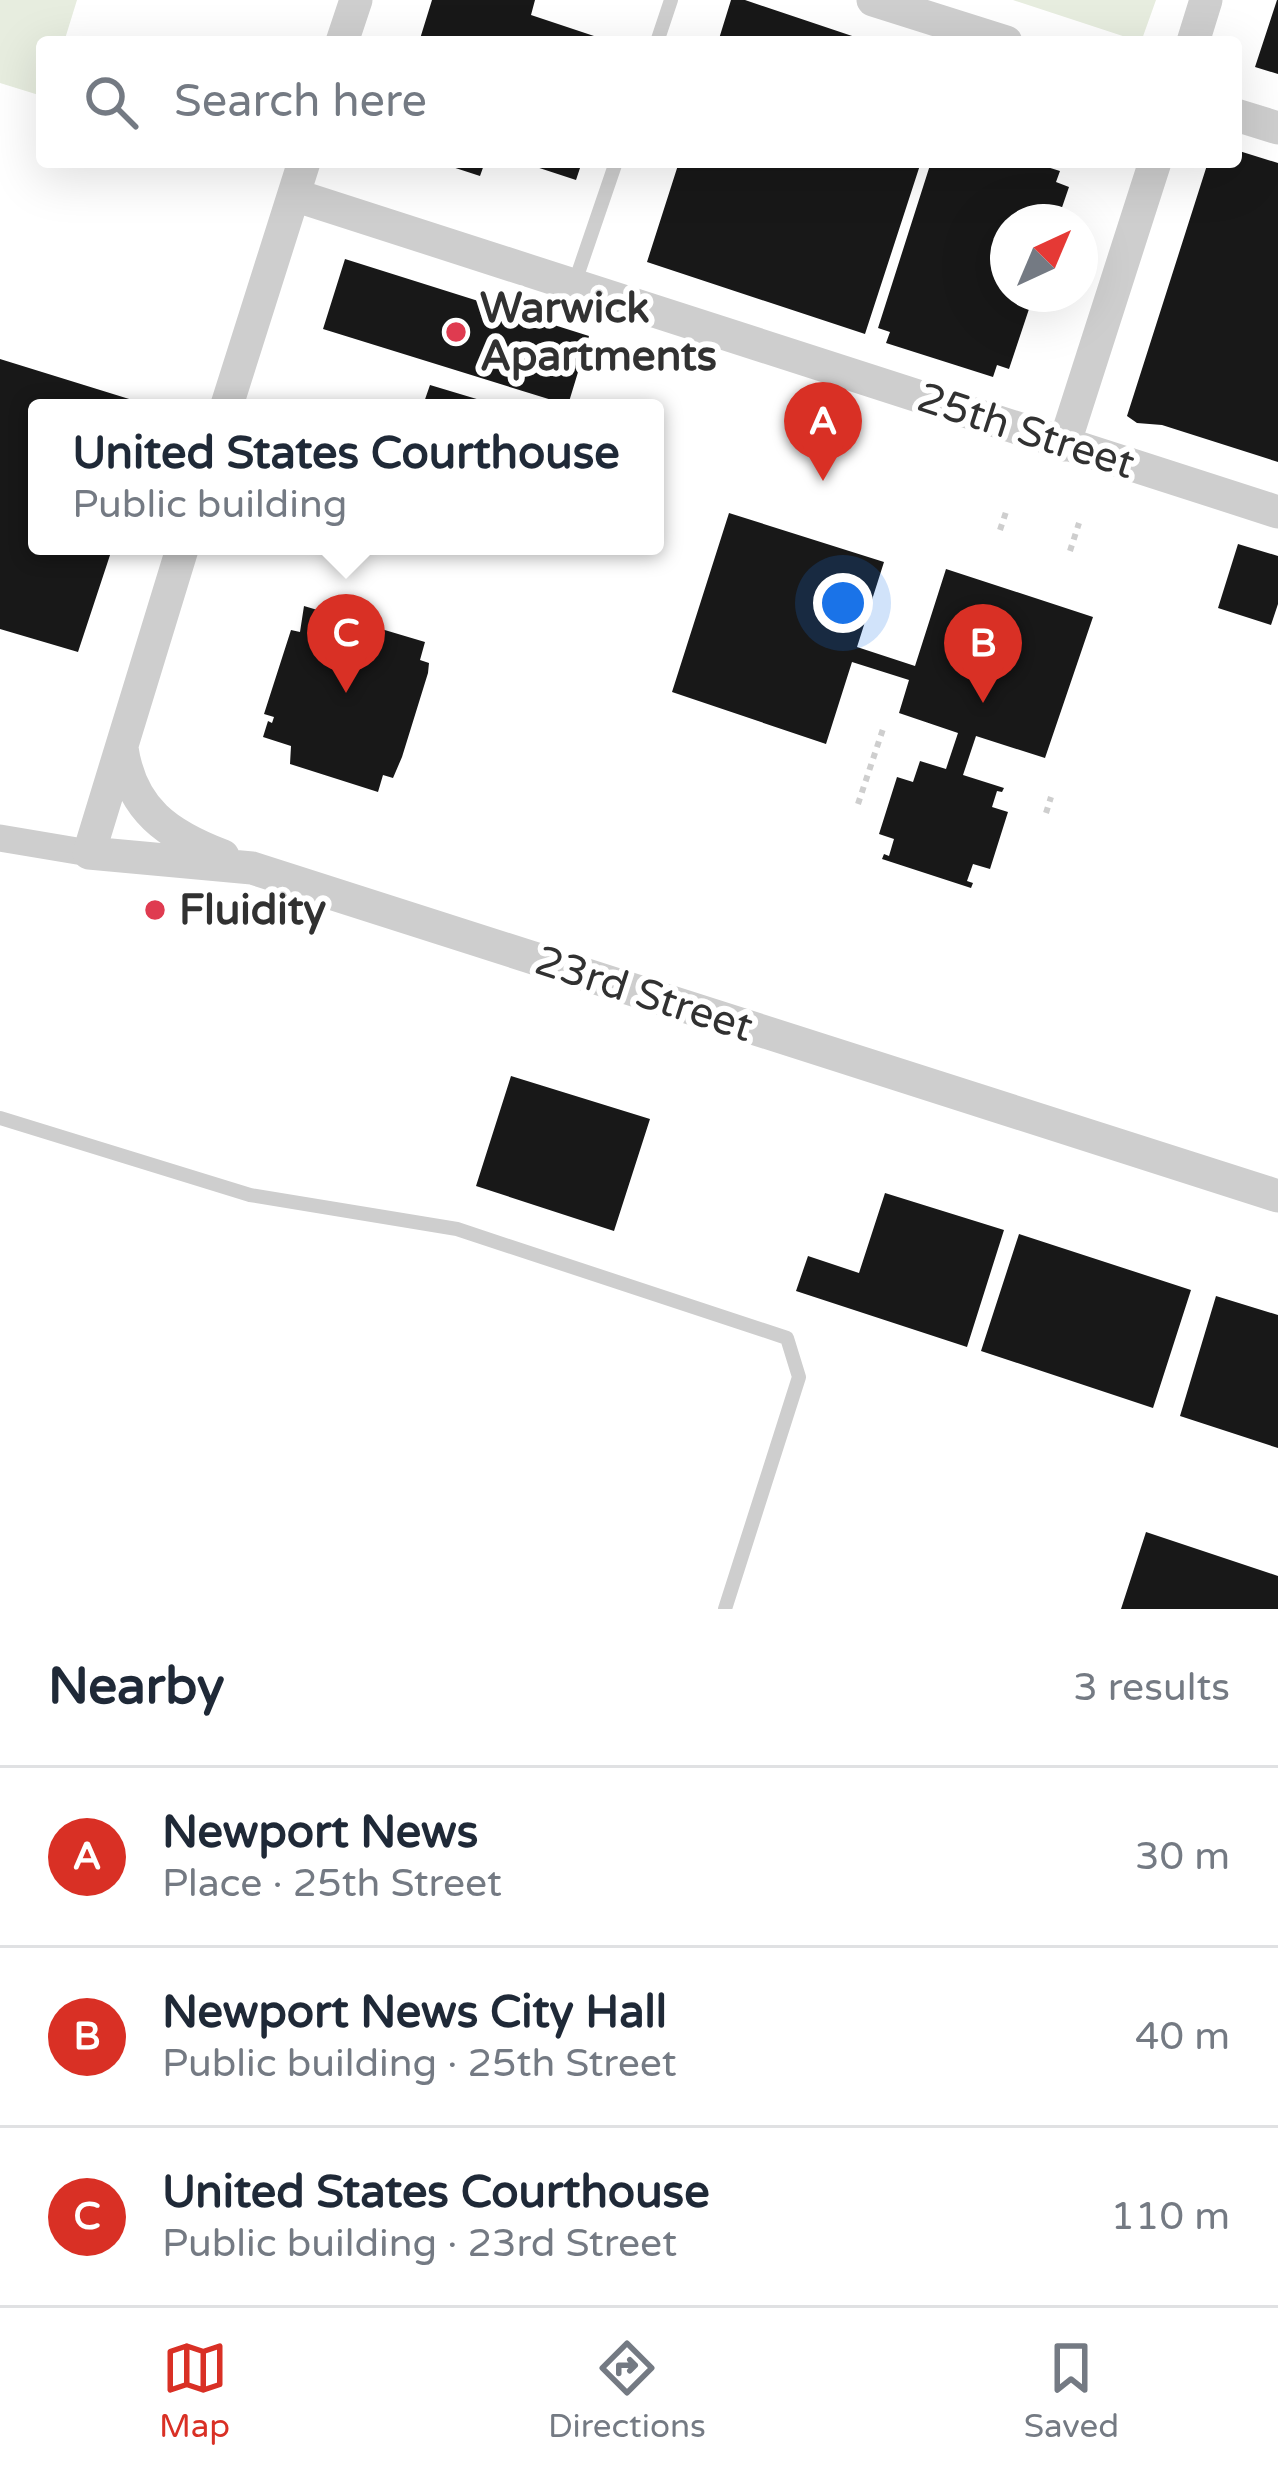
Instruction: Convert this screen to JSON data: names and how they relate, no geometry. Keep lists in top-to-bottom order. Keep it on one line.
{"streets":{"street":["25th Street","23rd Street"]},"places":["Warwick Apartments","Fluidity"],"north":"top right","page":{"search":"Search here","pins":["A","C","B"],"popup":["United States Courthouse","Public building"],"heading":["Nearby","3 results"],"list":[{"mark":"A","name":"Newport News","note":"Place · 25th Street","value":"30 m"},{"mark":"B","name":"Newport News City Hall","note":"Public building · 25th Street","value":"40 m"},{"mark":"C","name":"United States Courthouse","note":"Public building · 23rd Street","value":"110 m"}],"nav":["Map","Directions","Saved"]}}
